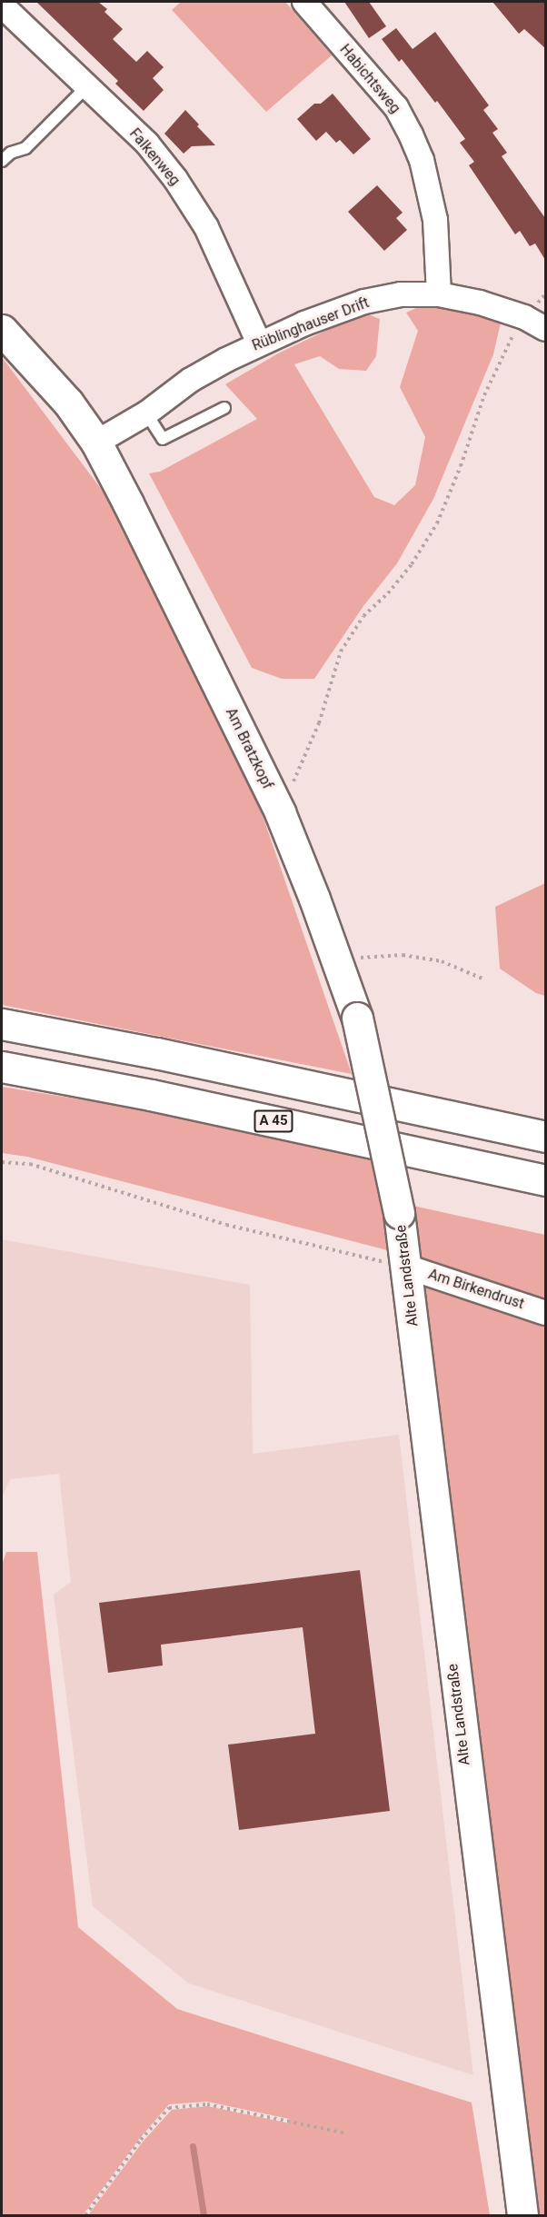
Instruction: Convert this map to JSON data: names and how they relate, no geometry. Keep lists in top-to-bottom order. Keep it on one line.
{"streets":{"main road":["Am Bratzkopf","A 45","Alte Landstraße"],"street":["Habichtsweg","Falkenweg","Rüblinghauser Drift","Am Birkendrust"]},"crossings":[["Habichtsweg","Rüblinghauser Drift"],["Falkenweg","Rüblinghauser Drift"],["Rüblinghauser Drift","Am Bratzkopf"],["Am Bratzkopf","Alte Landstraße"],["Alte Landstraße","Am Birkendrust"]]}
